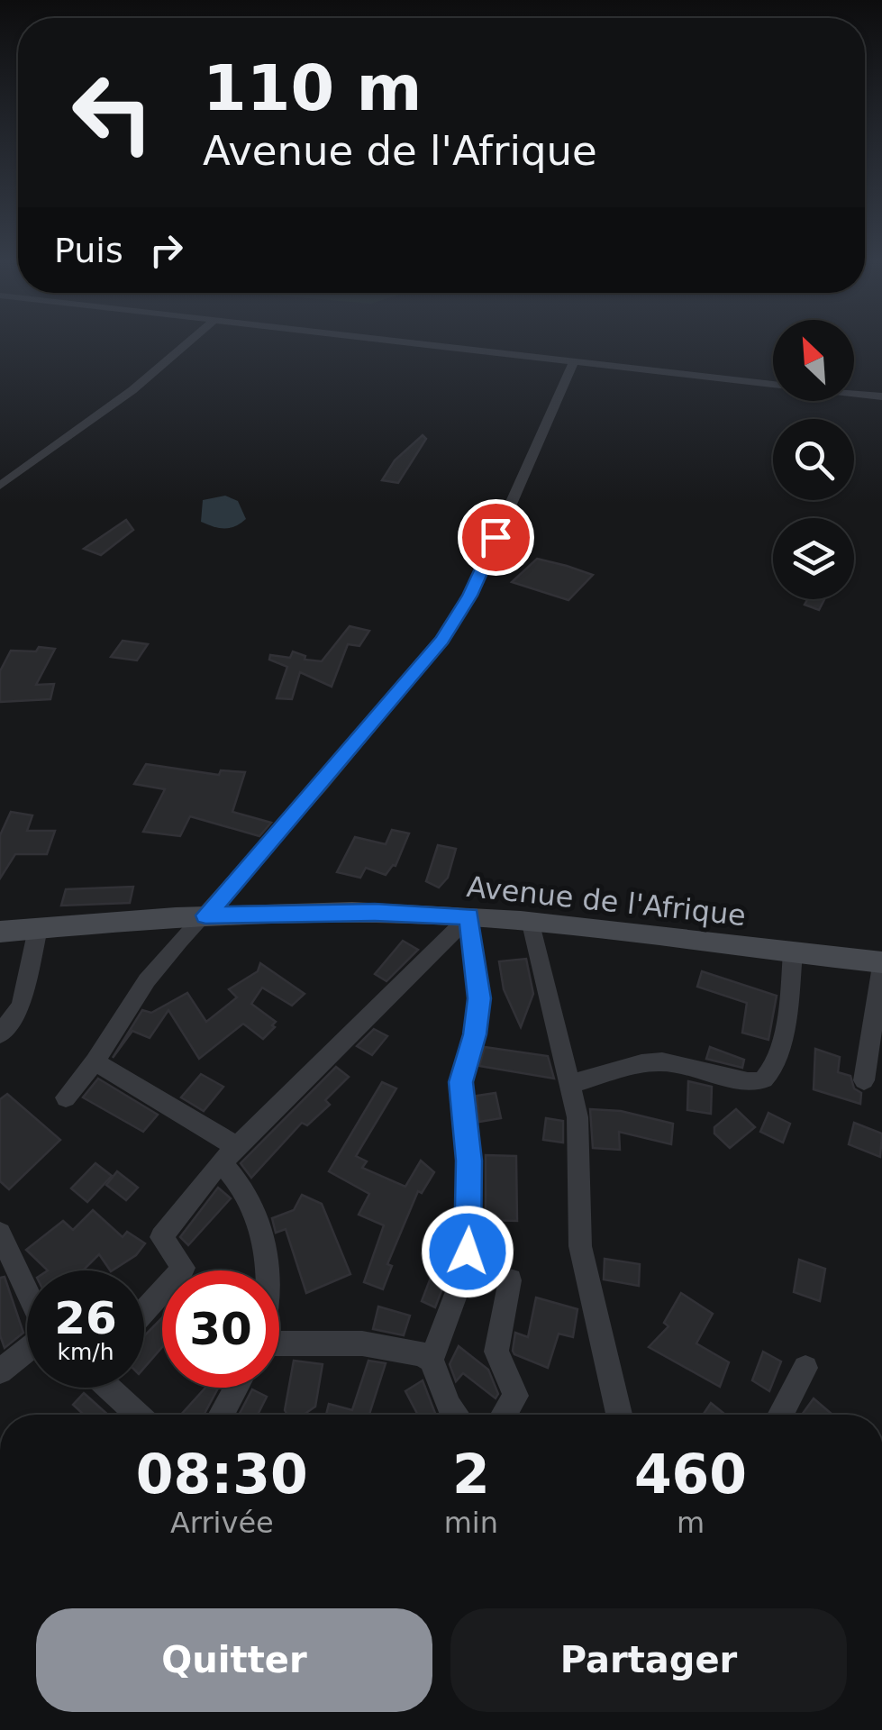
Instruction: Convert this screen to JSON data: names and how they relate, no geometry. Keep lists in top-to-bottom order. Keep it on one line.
{"streets":{"main road":["Avenue de l'Afrique"]},"north":"top left","page":{"turn":["110 m","Avenue de l'Afrique"],"then":"Puis","speed":"26 km/h","limit":"30","eta":["08:30","Arrivée","2","min","460","m"],"buttons":["Quitter","Partager"]}}
